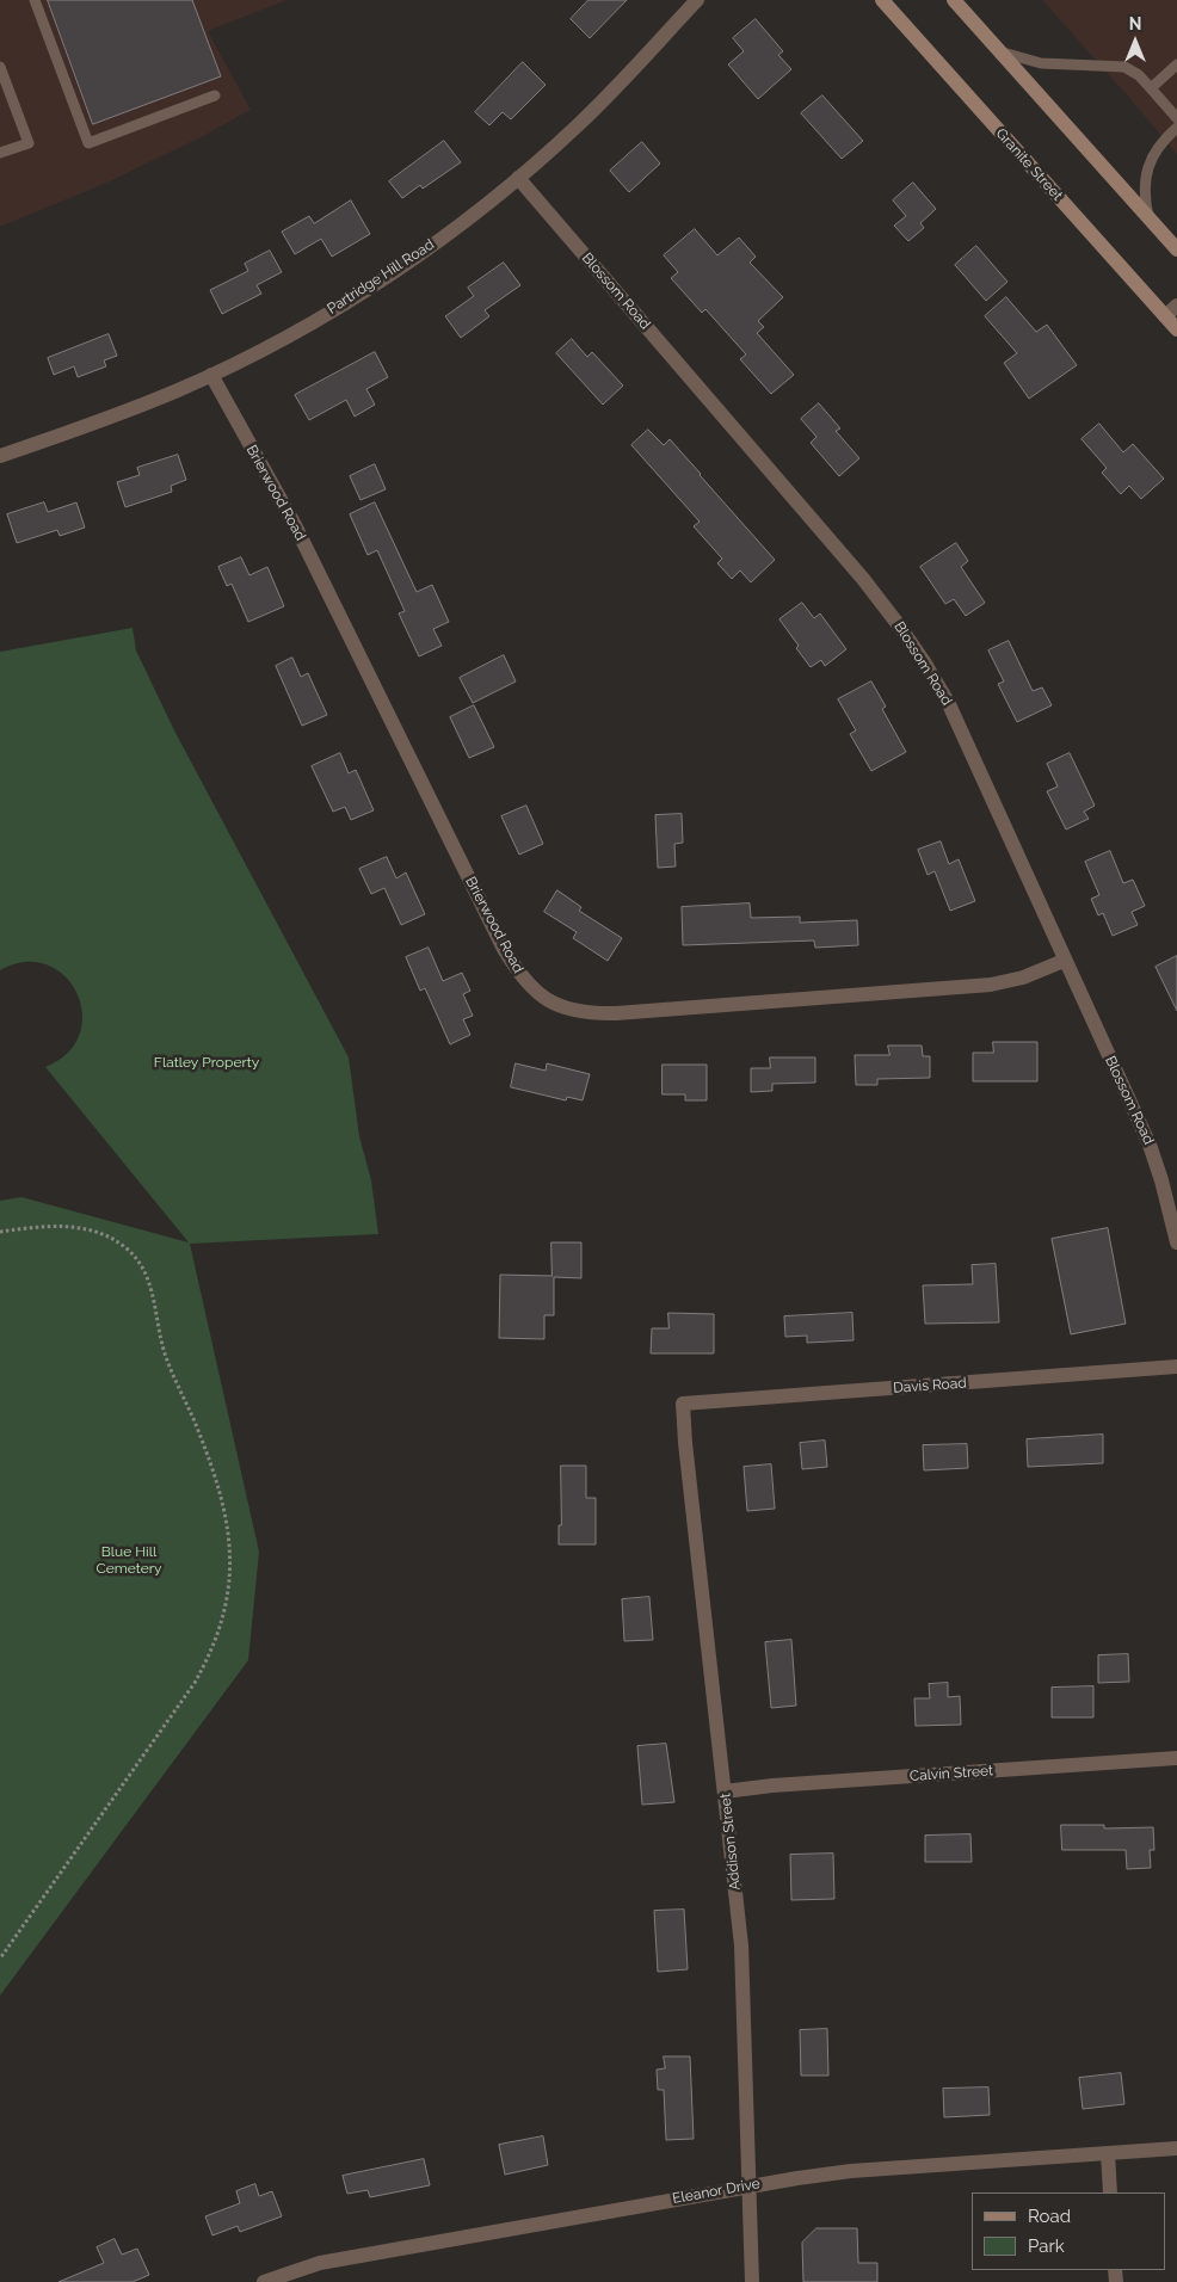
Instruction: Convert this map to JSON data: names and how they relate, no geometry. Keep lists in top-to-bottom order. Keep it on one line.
{"streets":{"main road":["Granite Street"],"street":["Partridge Hill Road","Blossom Road","Brierwood Road","Davis Road","Calvin Street","Addison Street","Eleanor Drive"]},"crossings":[["Partridge Hill Road","Blossom Road"],["Partridge Hill Road","Brierwood Road"],["Blossom Road","Brierwood Road"],["Davis Road","Addison Street"],["Calvin Street","Addison Street"],["Addison Street","Eleanor Drive"]],"parks":["Flatley Property","Blue Hill Cemetery"],"legend":["Road","Park"],"north":"top"}
